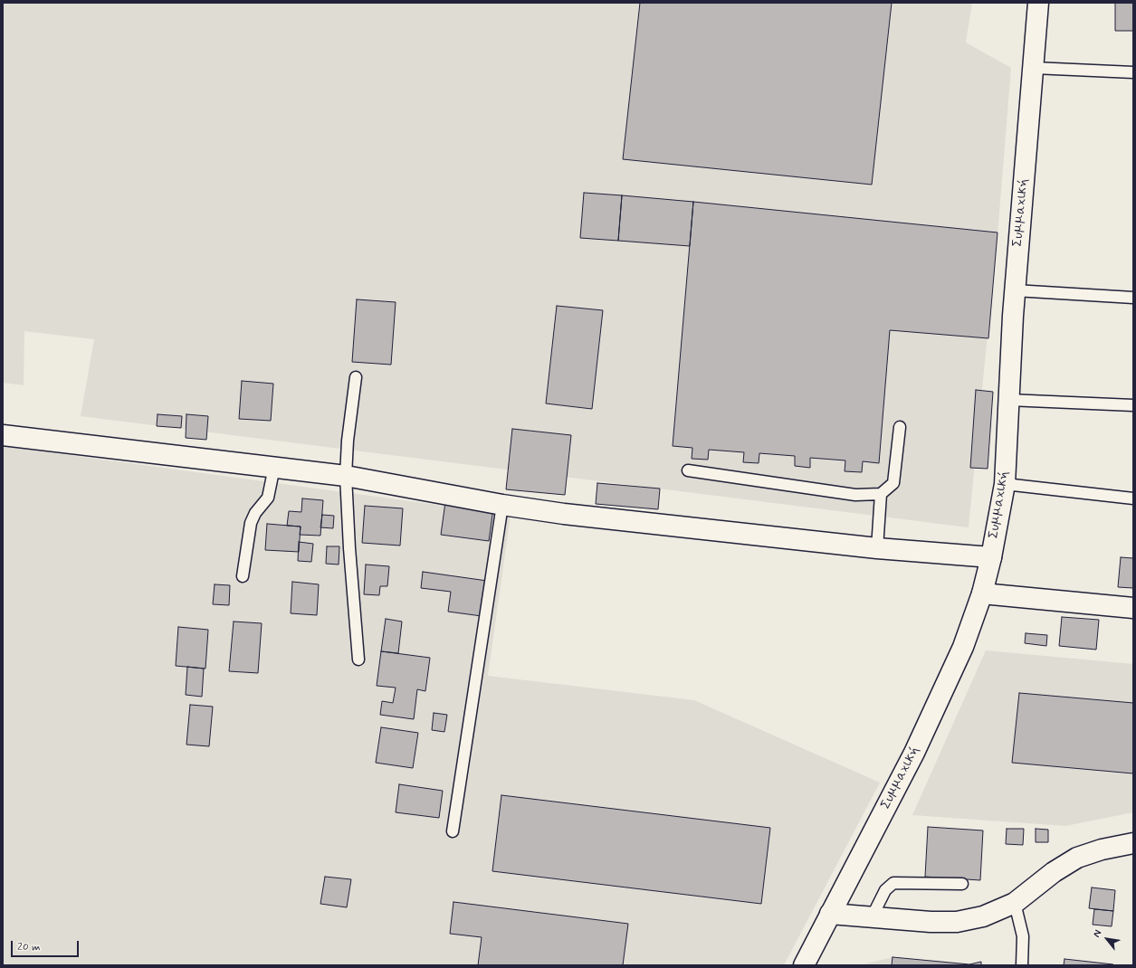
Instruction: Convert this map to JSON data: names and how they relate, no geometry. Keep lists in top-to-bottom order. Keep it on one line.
{"streets":{"street":["Συμμαχική"]},"scale_bar":"20 m","north":"top left"}
